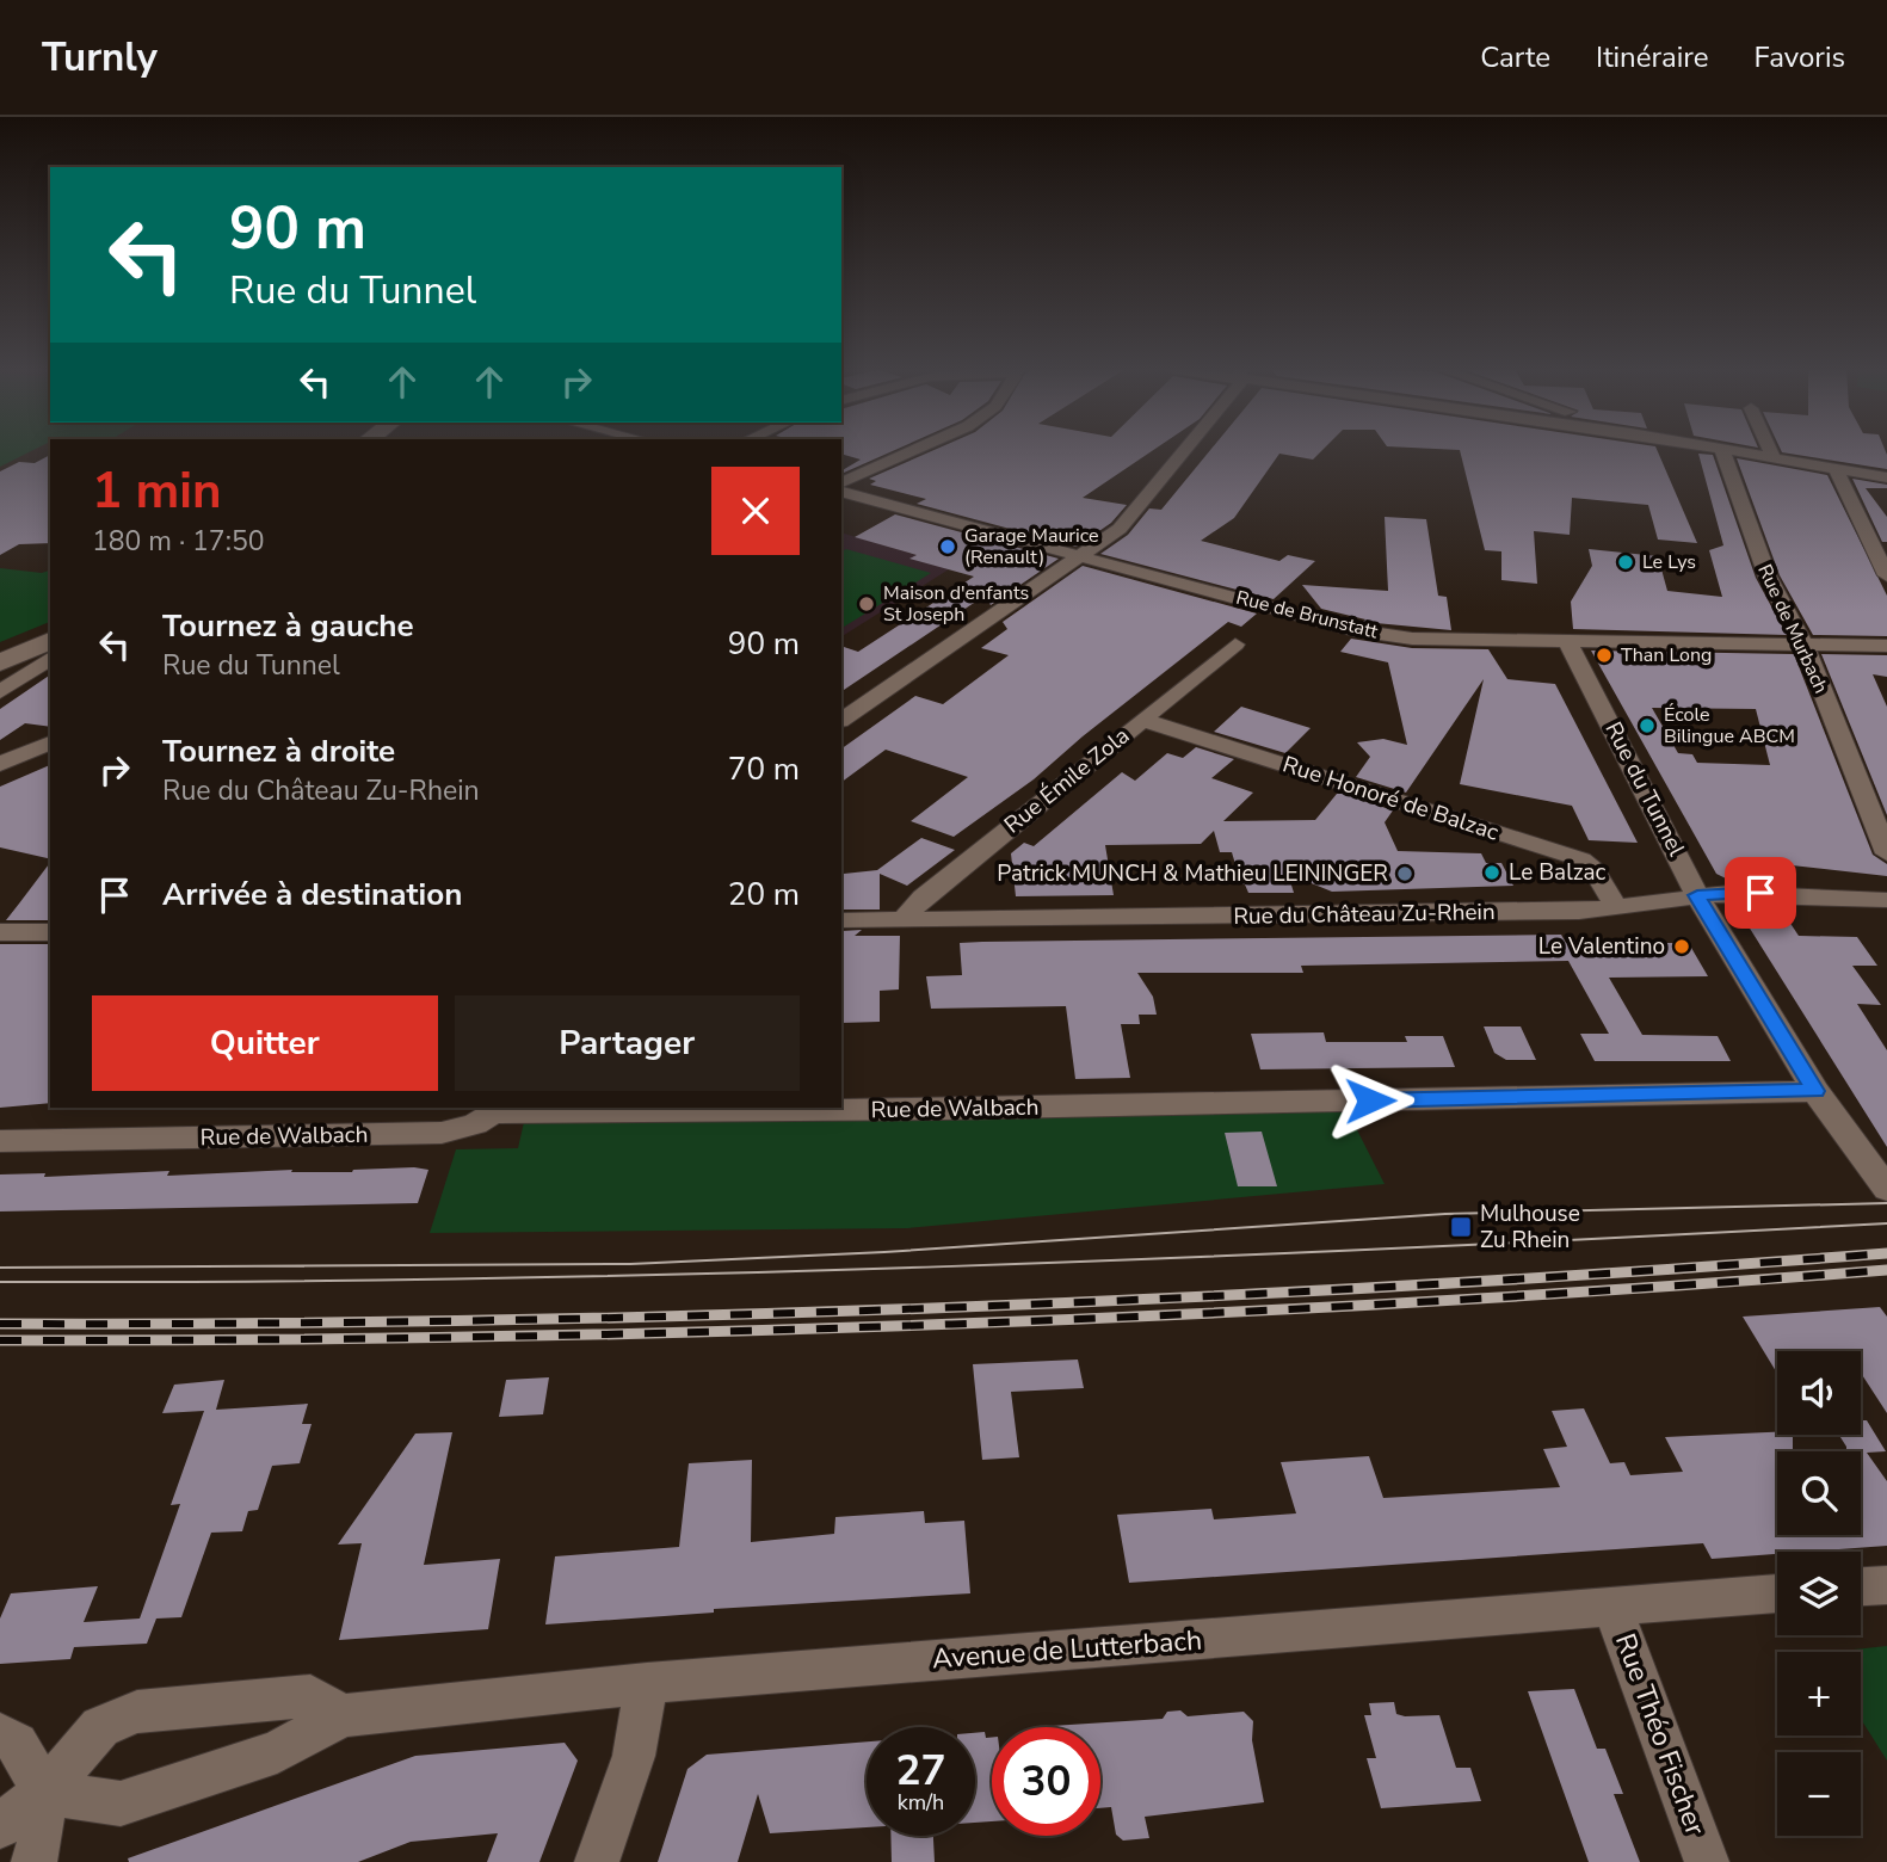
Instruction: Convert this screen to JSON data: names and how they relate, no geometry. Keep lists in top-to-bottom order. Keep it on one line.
{"streets":{"street":["Rue de Brunstatt","Rue de Murbach","Rue Émile Zola","Rue du Tunnel","Rue Honoré de Balzac","Rue du Château Zu-Rhein","Rue de Walbach","Avenue de Lutterbach","Rue Théo Fischer"]},"crossings":[["Rue de Brunstatt","Rue de Murbach"],["Rue de Brunstatt","Rue du Tunnel"],["Rue Émile Zola","Rue Honoré de Balzac"],["Rue Émile Zola","Rue du Château Zu-Rhein"],["Rue du Tunnel","Rue du Château Zu-Rhein"],["Rue du Tunnel","Rue de Walbach"],["Rue Honoré de Balzac","Rue du Château Zu-Rhein"],["Avenue de Lutterbach","Rue Théo Fischer"]],"places":{"other":["Garage Maurice (Renault)","Le Lys","Maison d'enfants St Joseph","Than Long","École Bilingue ABCM","Le Balzac","Patrick MUNCH & Mathieu LEININGER","Le Valentino"],"transit":["Mulhouse Zu Rhein"]},"page":{"header":"Turnly","nav":["Carte","Itinéraire","Favoris"],"turn":["90 m","Rue du Tunnel"],"heading":["1 min","180 m · 17:50"],"list":[{"name":"Tournez à gauche","note":"Rue du Tunnel","value":"90 m"},{"name":"Tournez à droite","note":"Rue du Château Zu-Rhein","value":"70 m"},{"name":"Arrivée à destination","value":"20 m"}],"buttons":["Quitter","Partager"],"map_buttons":["+","−"],"speed":"27 km/h","limit":"30"}}
